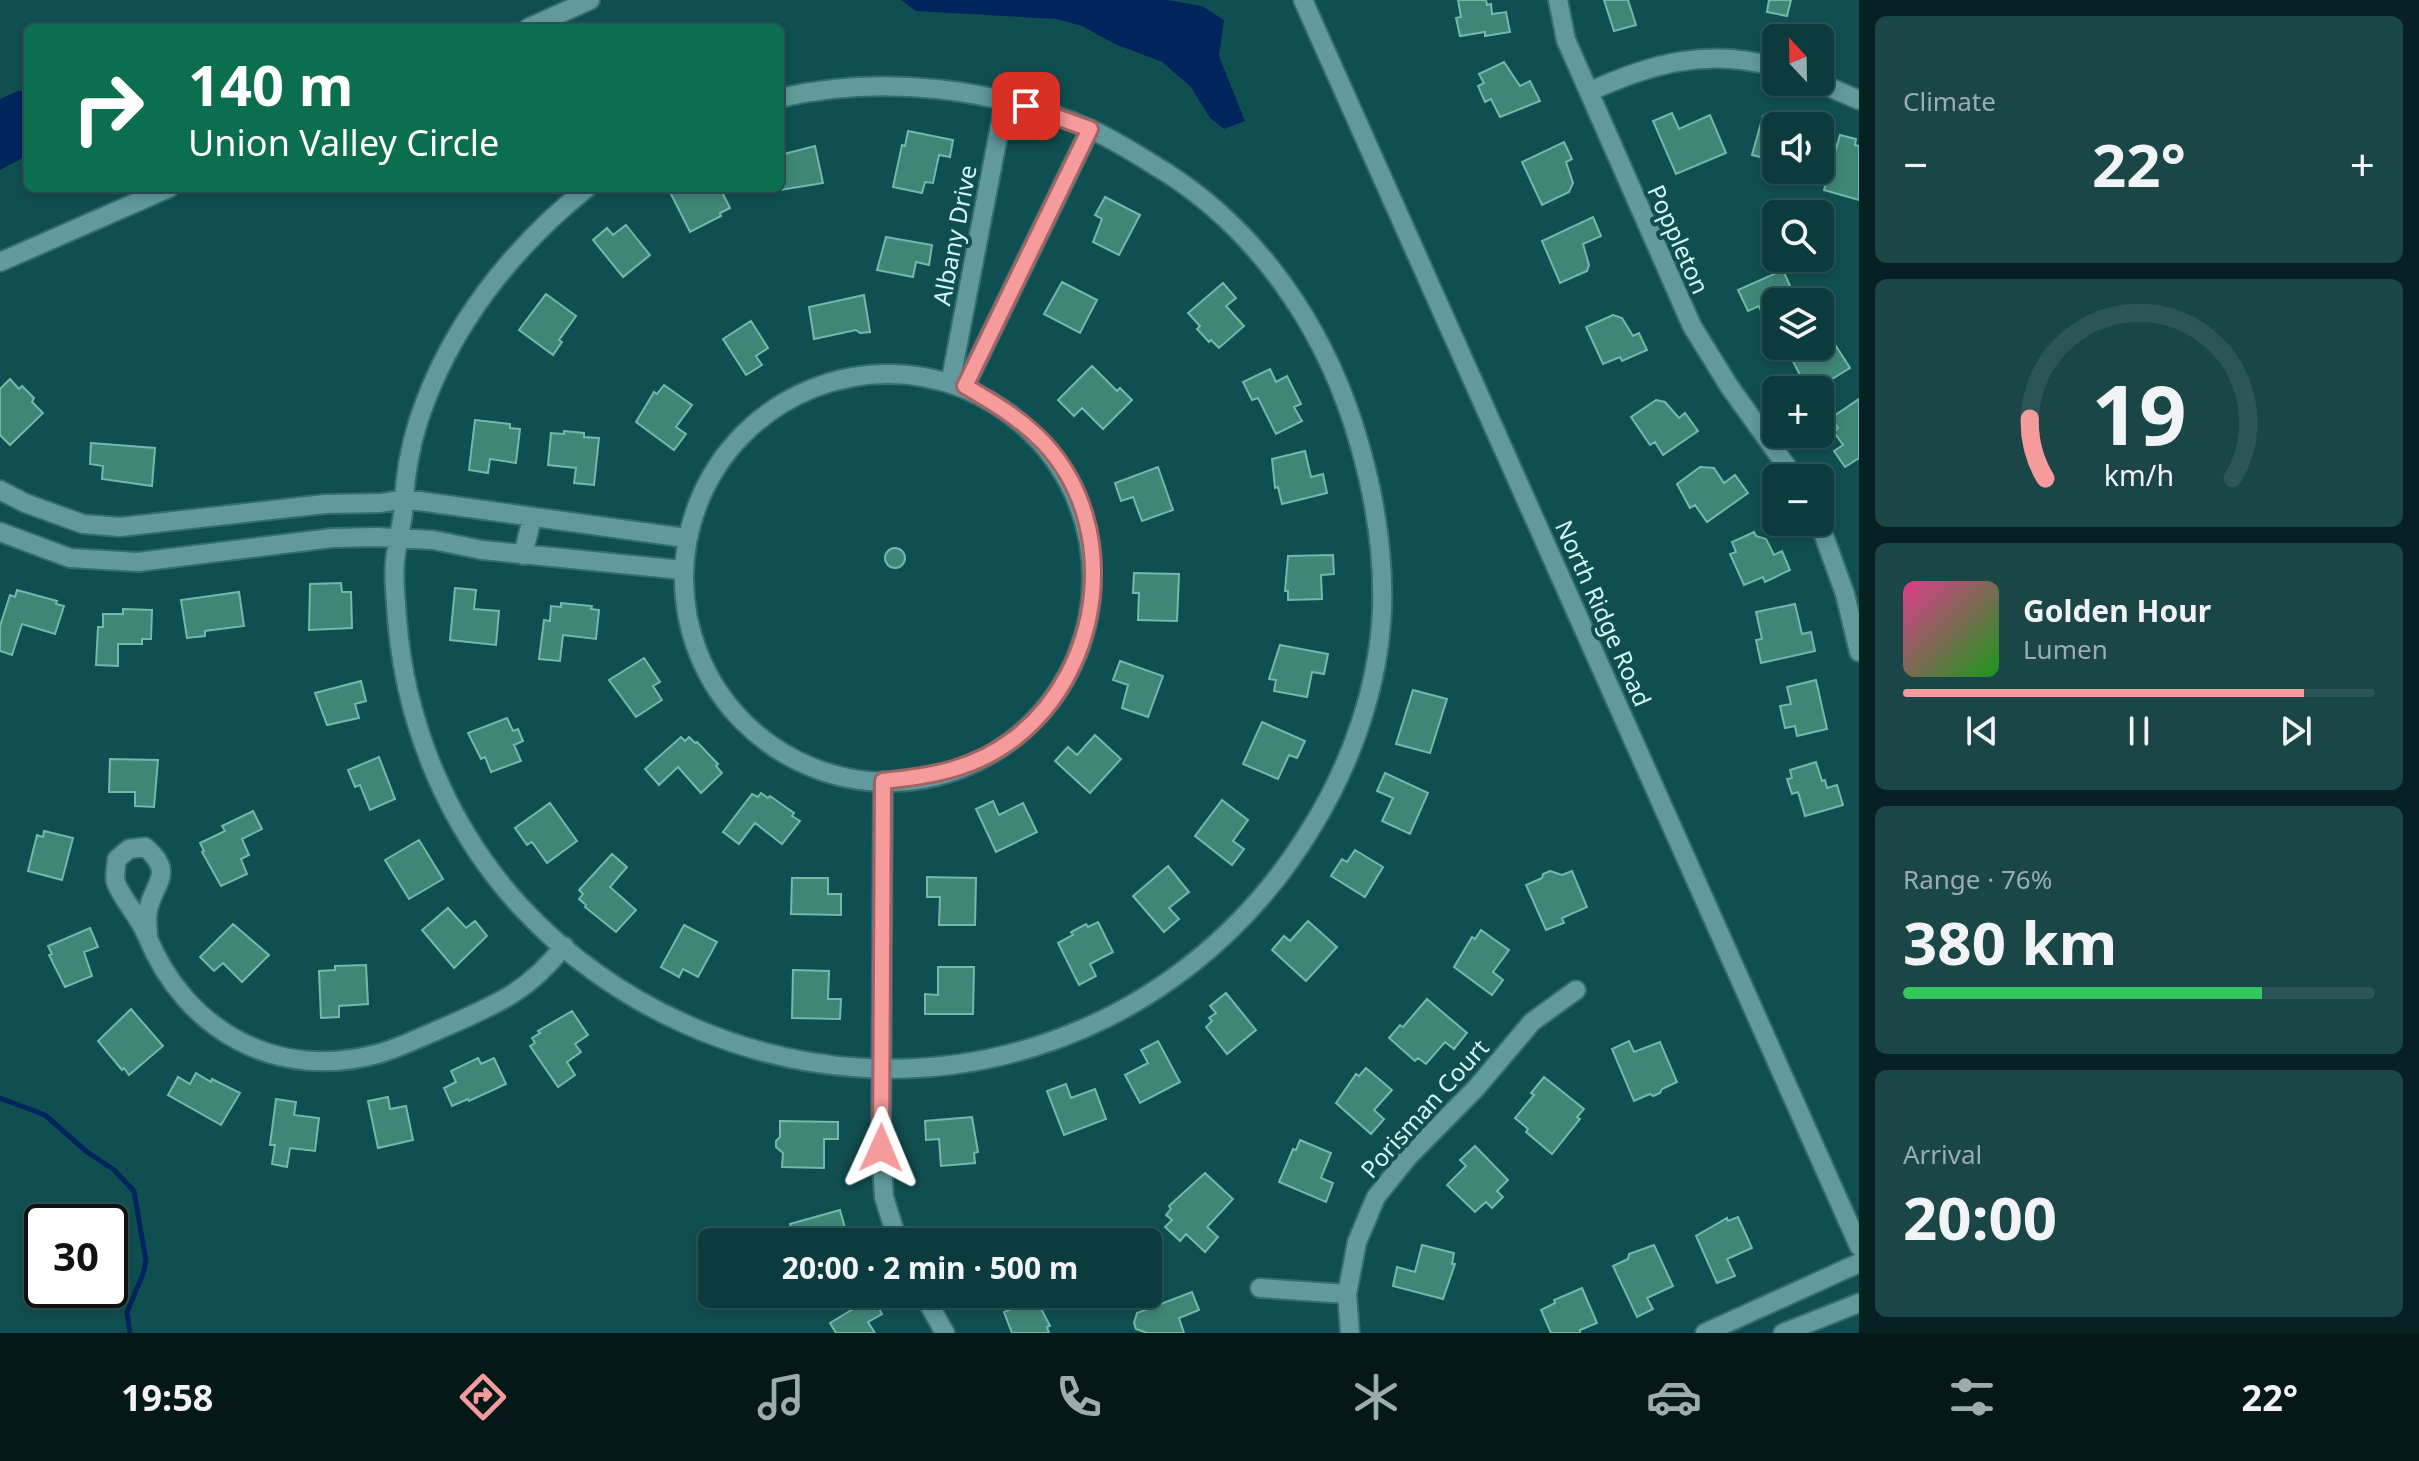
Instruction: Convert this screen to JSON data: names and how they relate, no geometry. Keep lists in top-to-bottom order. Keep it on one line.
{"streets":{"street":["Albany Drive","Poppleton","North Ridge Road","Porisman Court"]},"north":"top","page":{"tile":["Climate",["Range · 76%","380 km"],["Arrival","20:00"]],"map_buttons":["+","−"],"turn":["140 m","Union Valley Circle"],"heat":["−","22°","+"],"song":["Golden Hour","Lumen"],"limit":"30","trip":"20:00 · 2 min · 500 m","tabs":["19:58","22°"],"gauge":["19","km/h"]}}
